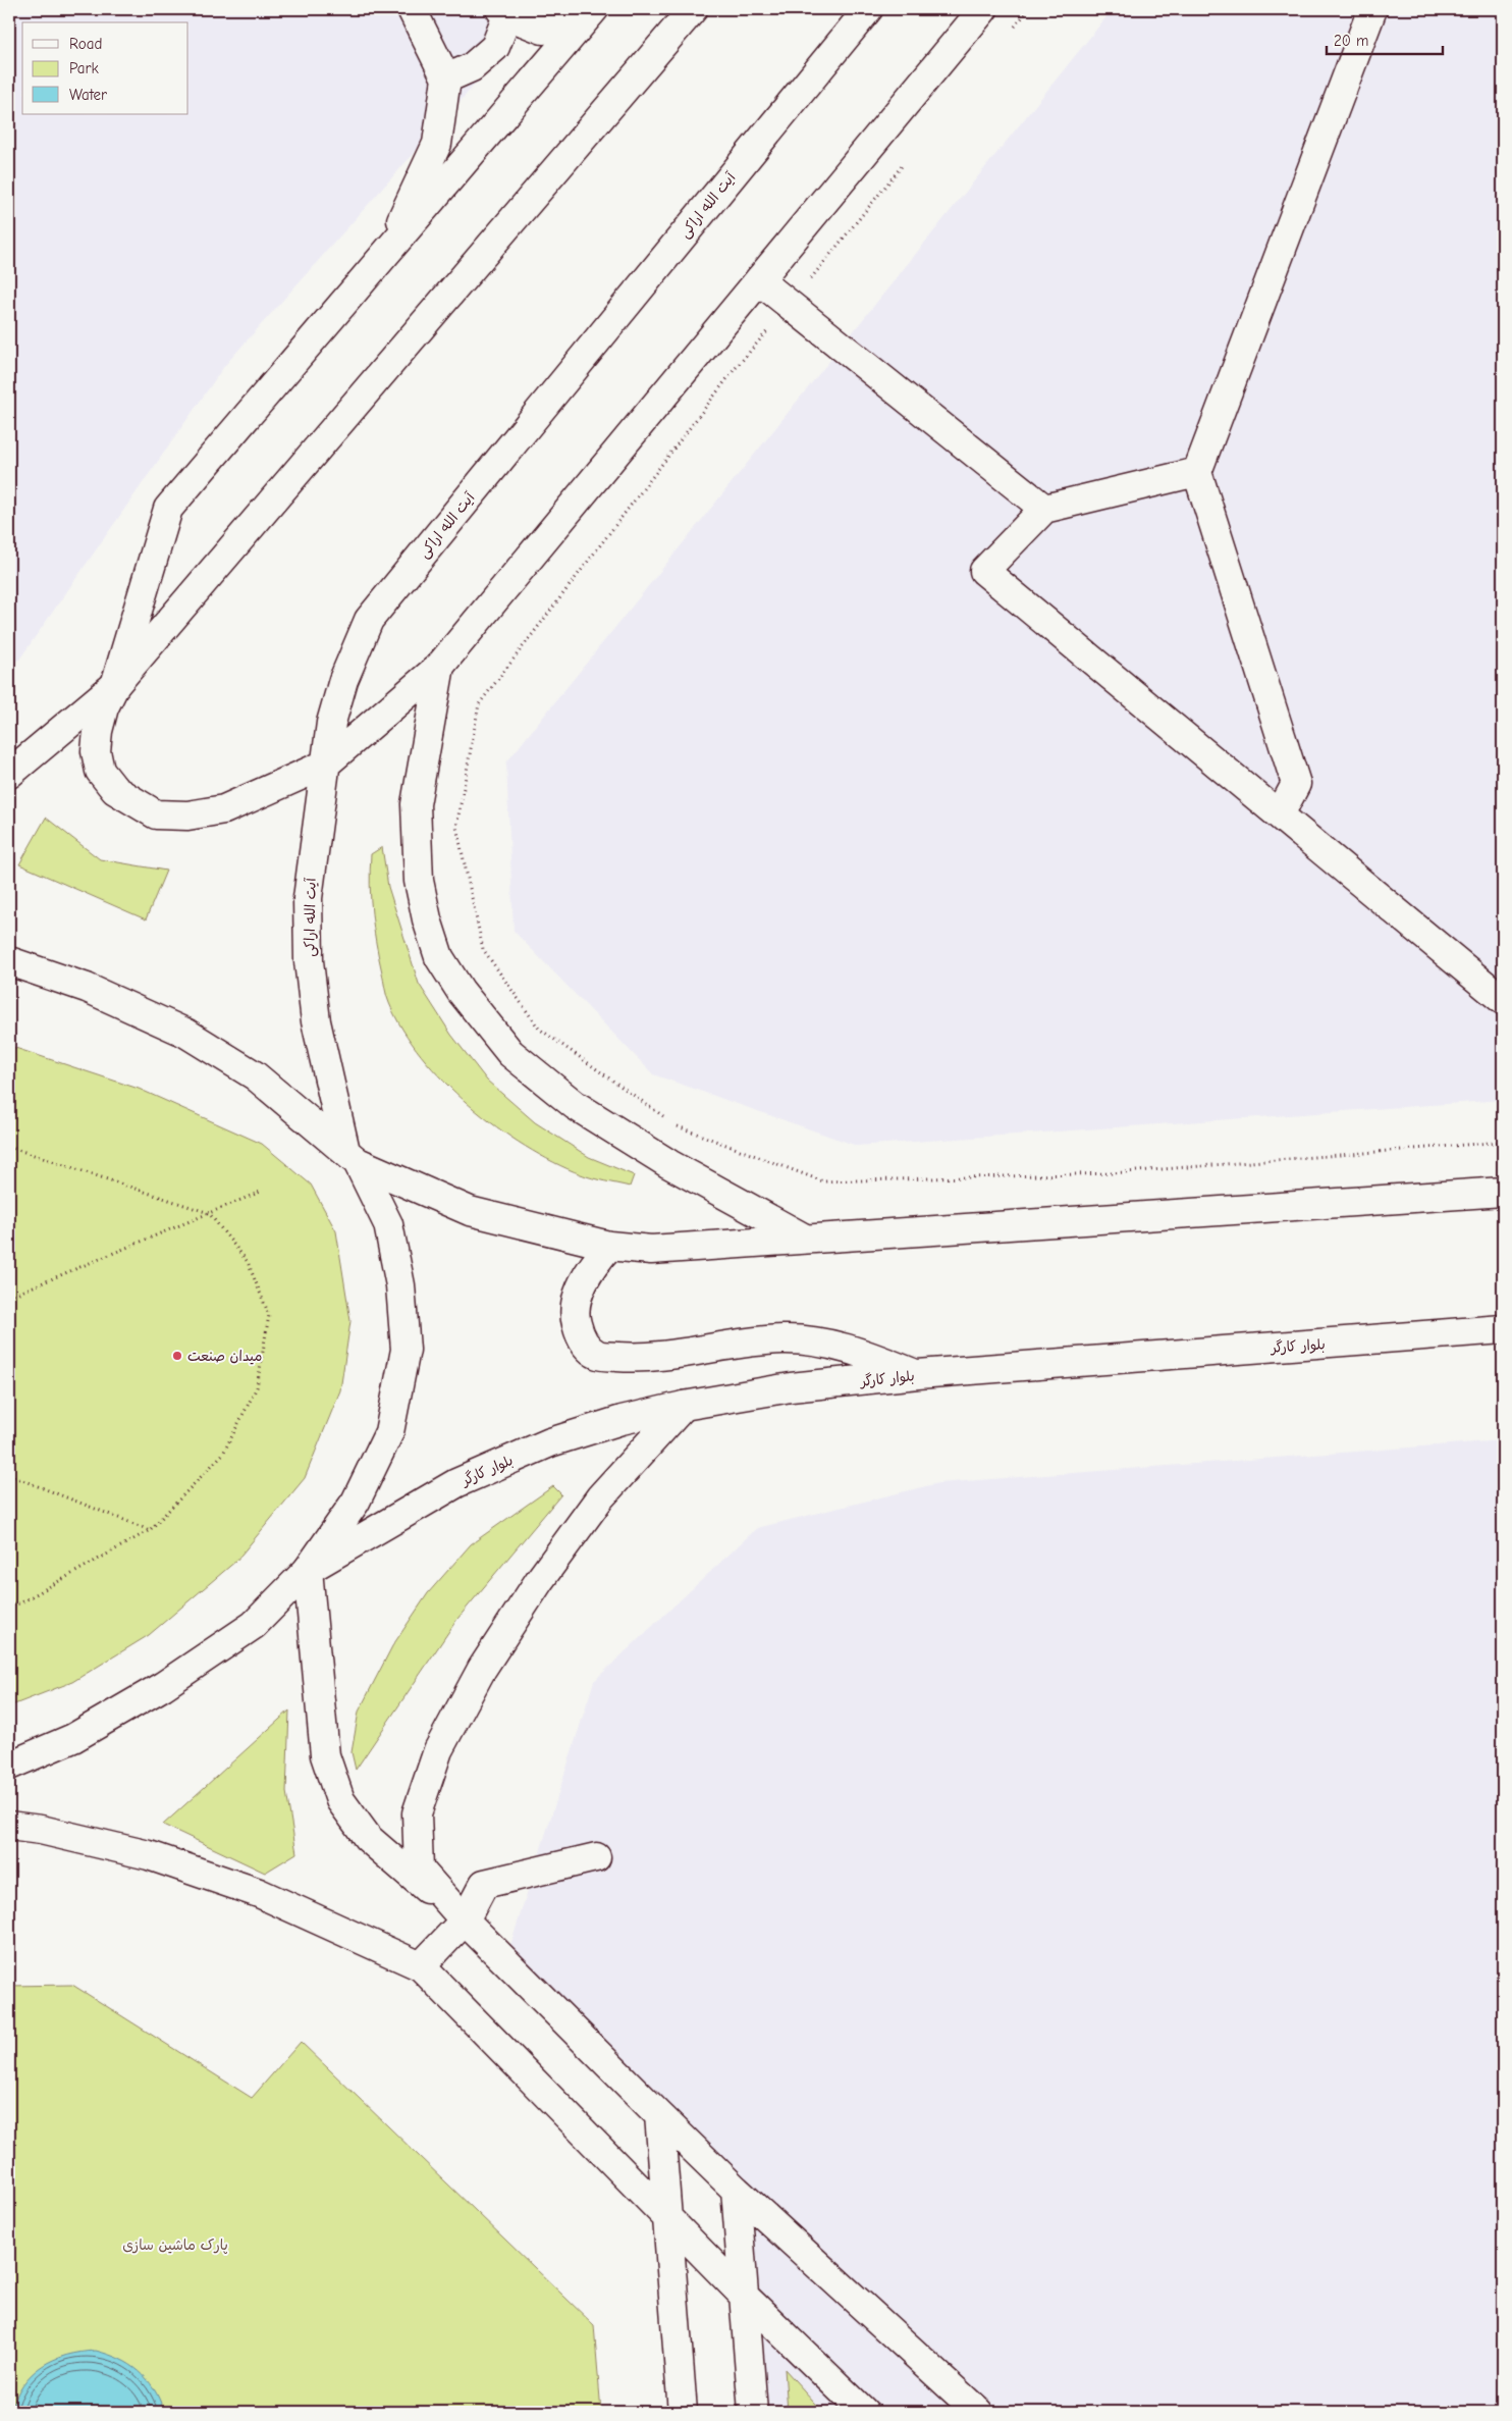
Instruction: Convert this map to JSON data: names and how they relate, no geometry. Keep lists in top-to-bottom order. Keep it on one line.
{"streets":{"main road":["آیت الله اراکی","بلوار کارگر"]},"parks":["پارک ماشین سازی"],"places":["میدان صنعت"],"legend":["Road","Park","Water"],"scale_bar":"20 m"}
